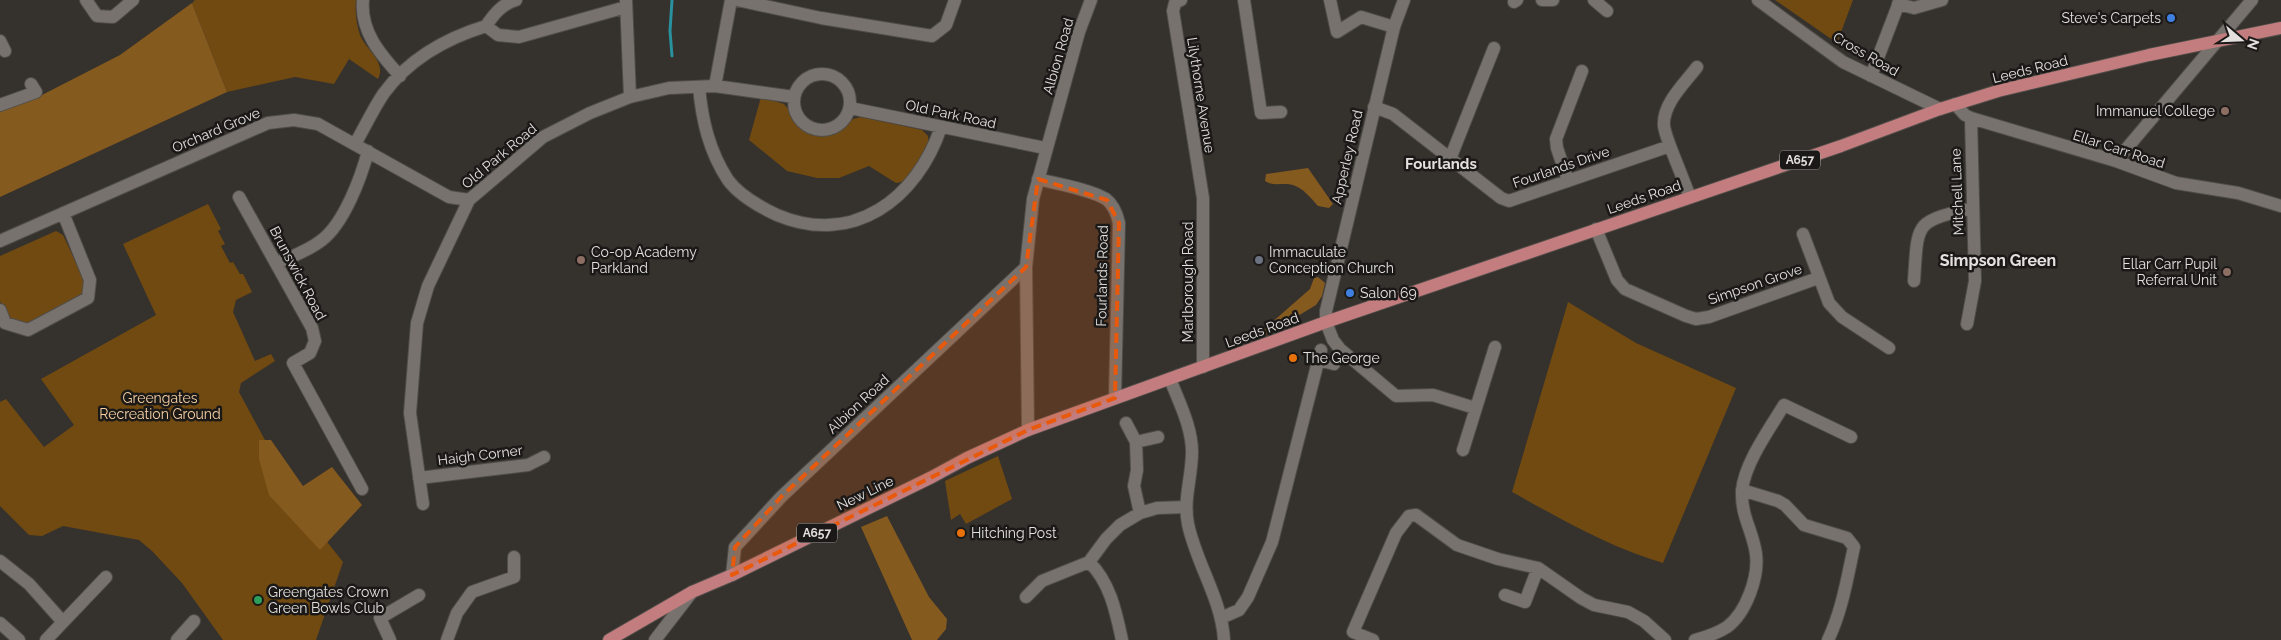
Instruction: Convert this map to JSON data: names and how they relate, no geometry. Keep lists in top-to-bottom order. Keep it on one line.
{"streets":{"main road":["Leeds Road","A657","New Line"],"street":["Cross Road","Albion Road","Lilythorne Avenue","Old Park Road","Orchard Grove","Ellar Carr Road","Apperley Road","Fourlands Drive","Mitchell Lane","Brunswick Road","Fourlands Road","Marlborough Road","Simpson Grove","Haigh Corner"]},"crossings":[["Cross Road","Leeds Road"],["Albion Road","Leeds Road"],["Albion Road","Old Park Road"],["Albion Road","Fourlands Road"],["Albion Road","New Line"],["Leeds Road","Ellar Carr Road"],["Leeds Road","Apperley Road"],["Leeds Road","Fourlands Road"],["Leeds Road","Marlborough Road"],["Leeds Road","Simpson Grove"],["Leeds Road","New Line"],["Lilythorne Avenue","Marlborough Road"],["Old Park Road","Orchard Grove"],["Old Park Road","Haigh Corner"],["Ellar Carr Road","Mitchell Lane"],["Apperley Road","Fourlands Drive"]],"districts":["Fourlands","Simpson Green"],"parks":["Greengates Recreation Ground"],"places":["Steve's Carpets","Immanuel College","Co-op Academy Parkland","Immaculate Conception Church","Ellar Carr Pupil Referral Unit","Salon 69","The George","Hitching Post","Greengates Crown Green Bowls Club"],"north":"right"}
